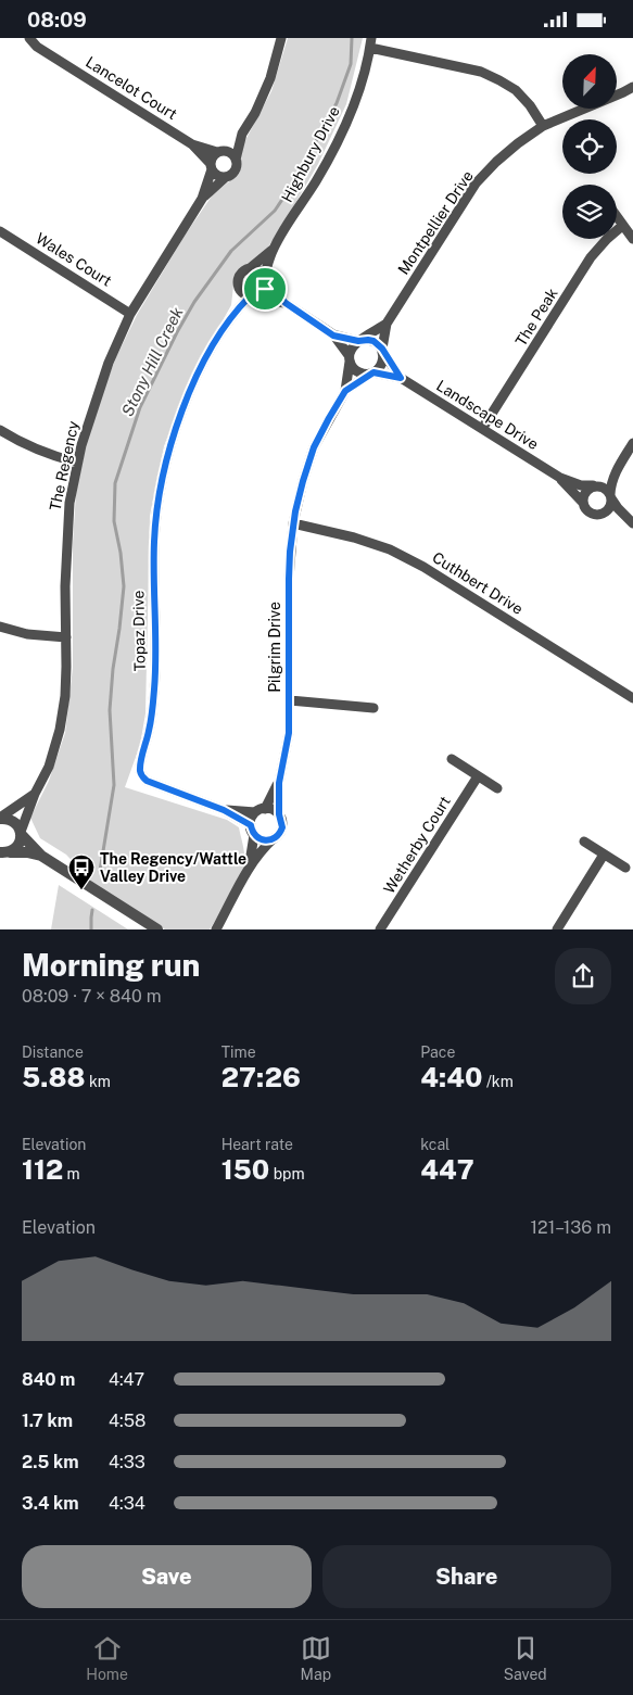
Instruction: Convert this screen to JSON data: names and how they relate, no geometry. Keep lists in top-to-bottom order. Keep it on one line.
{"streets":{"street":["Lancelot Court","Highbury Drive","Montpellier Drive","Wales Court","The Peak","Landscape Drive","The Regency","Cuthbert Drive","Topaz Drive","Pilgrim Drive","Wetherby Court"]},"crossings":[["Lancelot Court","The Regency"],["Montpellier Drive","Landscape Drive"],["Montpellier Drive","Pilgrim Drive"],["Wales Court","The Regency"],["The Peak","Landscape Drive"],["Landscape Drive","Pilgrim Drive"],["Cuthbert Drive","Pilgrim Drive"],["Topaz Drive","Pilgrim Drive"]],"water":["Stony Hill Creek"],"places":{"bus stop":["The Regency/Wattle Valley Drive"]},"north":"top right","page":{"status":"08:09","heading":["Morning run","08:09 · 7 × 840 m"],"stats":[["Distance","5.88 km"],["Time","27:26"],["Pace","4:40 /km"],["Elevation","112 m"],["Heart rate","150 bpm"],["kcal","447"]],"chart":["Elevation","121–136 m"],"list":[{"name":"840 m","note":"4:47"},{"name":"1.7 km","note":"4:58"},{"name":"2.5 km","note":"4:33"},{"name":"3.4 km","note":"4:34"}],"buttons":["Save","Share"],"tabs":["Home","Map","Saved"]}}
